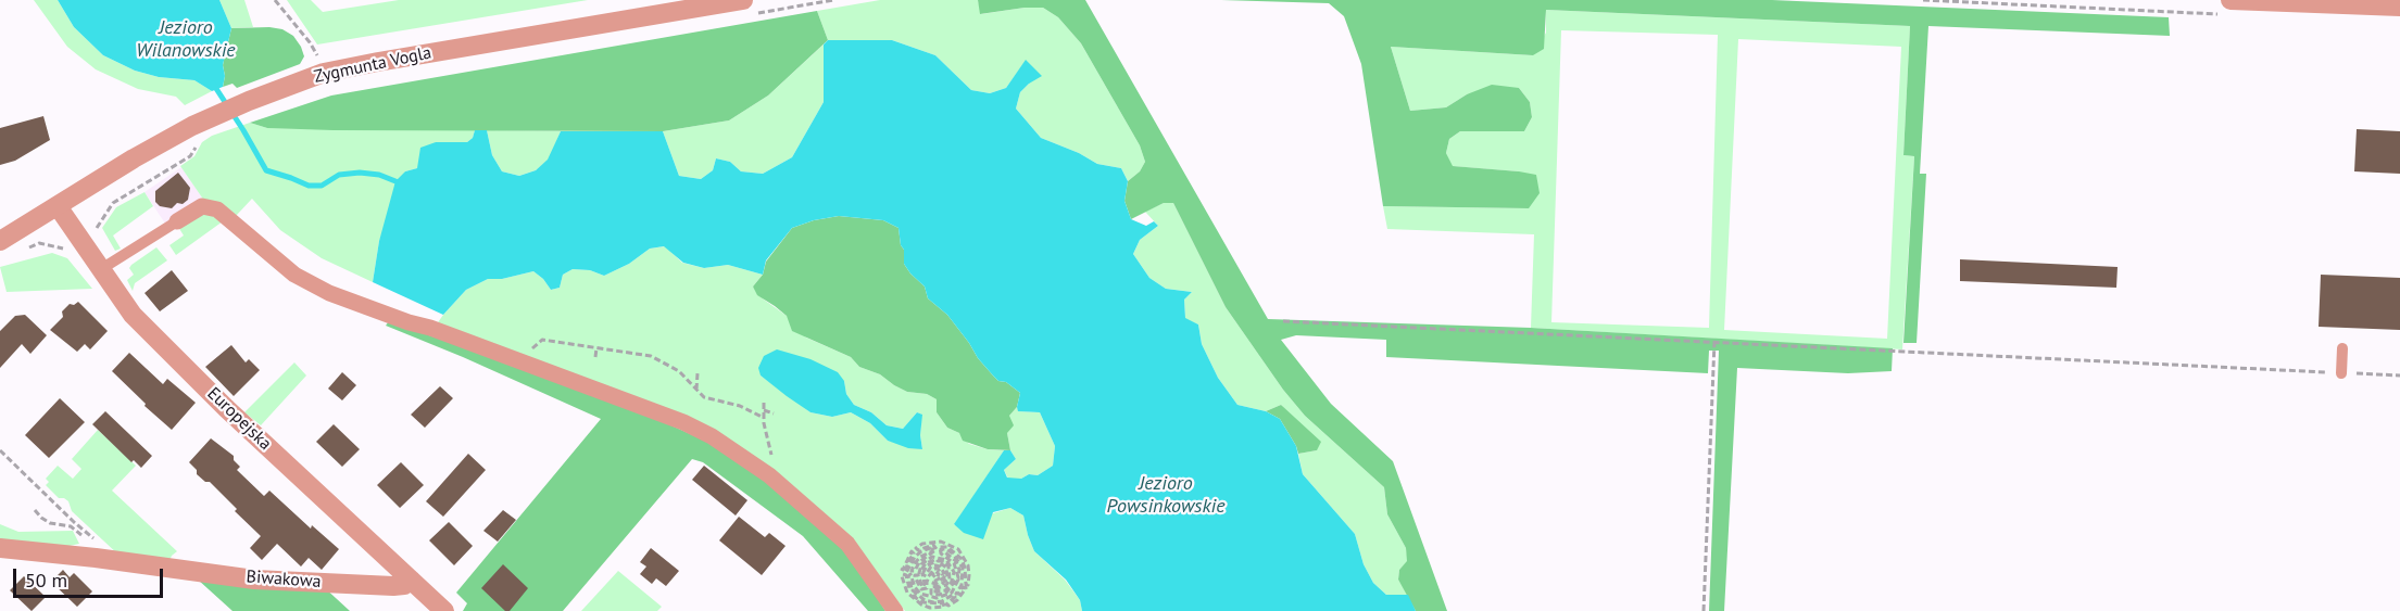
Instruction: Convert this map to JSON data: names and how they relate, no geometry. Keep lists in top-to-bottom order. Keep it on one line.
{"streets":{"street":["Zygmunta Vogla","Europejska","Biwakowa"]},"crossings":[["Zygmunta Vogla","Europejska"],["Europejska","Biwakowa"]],"water":["Jezioro Wilanowskie","Jezioro Powsinkowskie"],"scale_bar":"50 m"}
